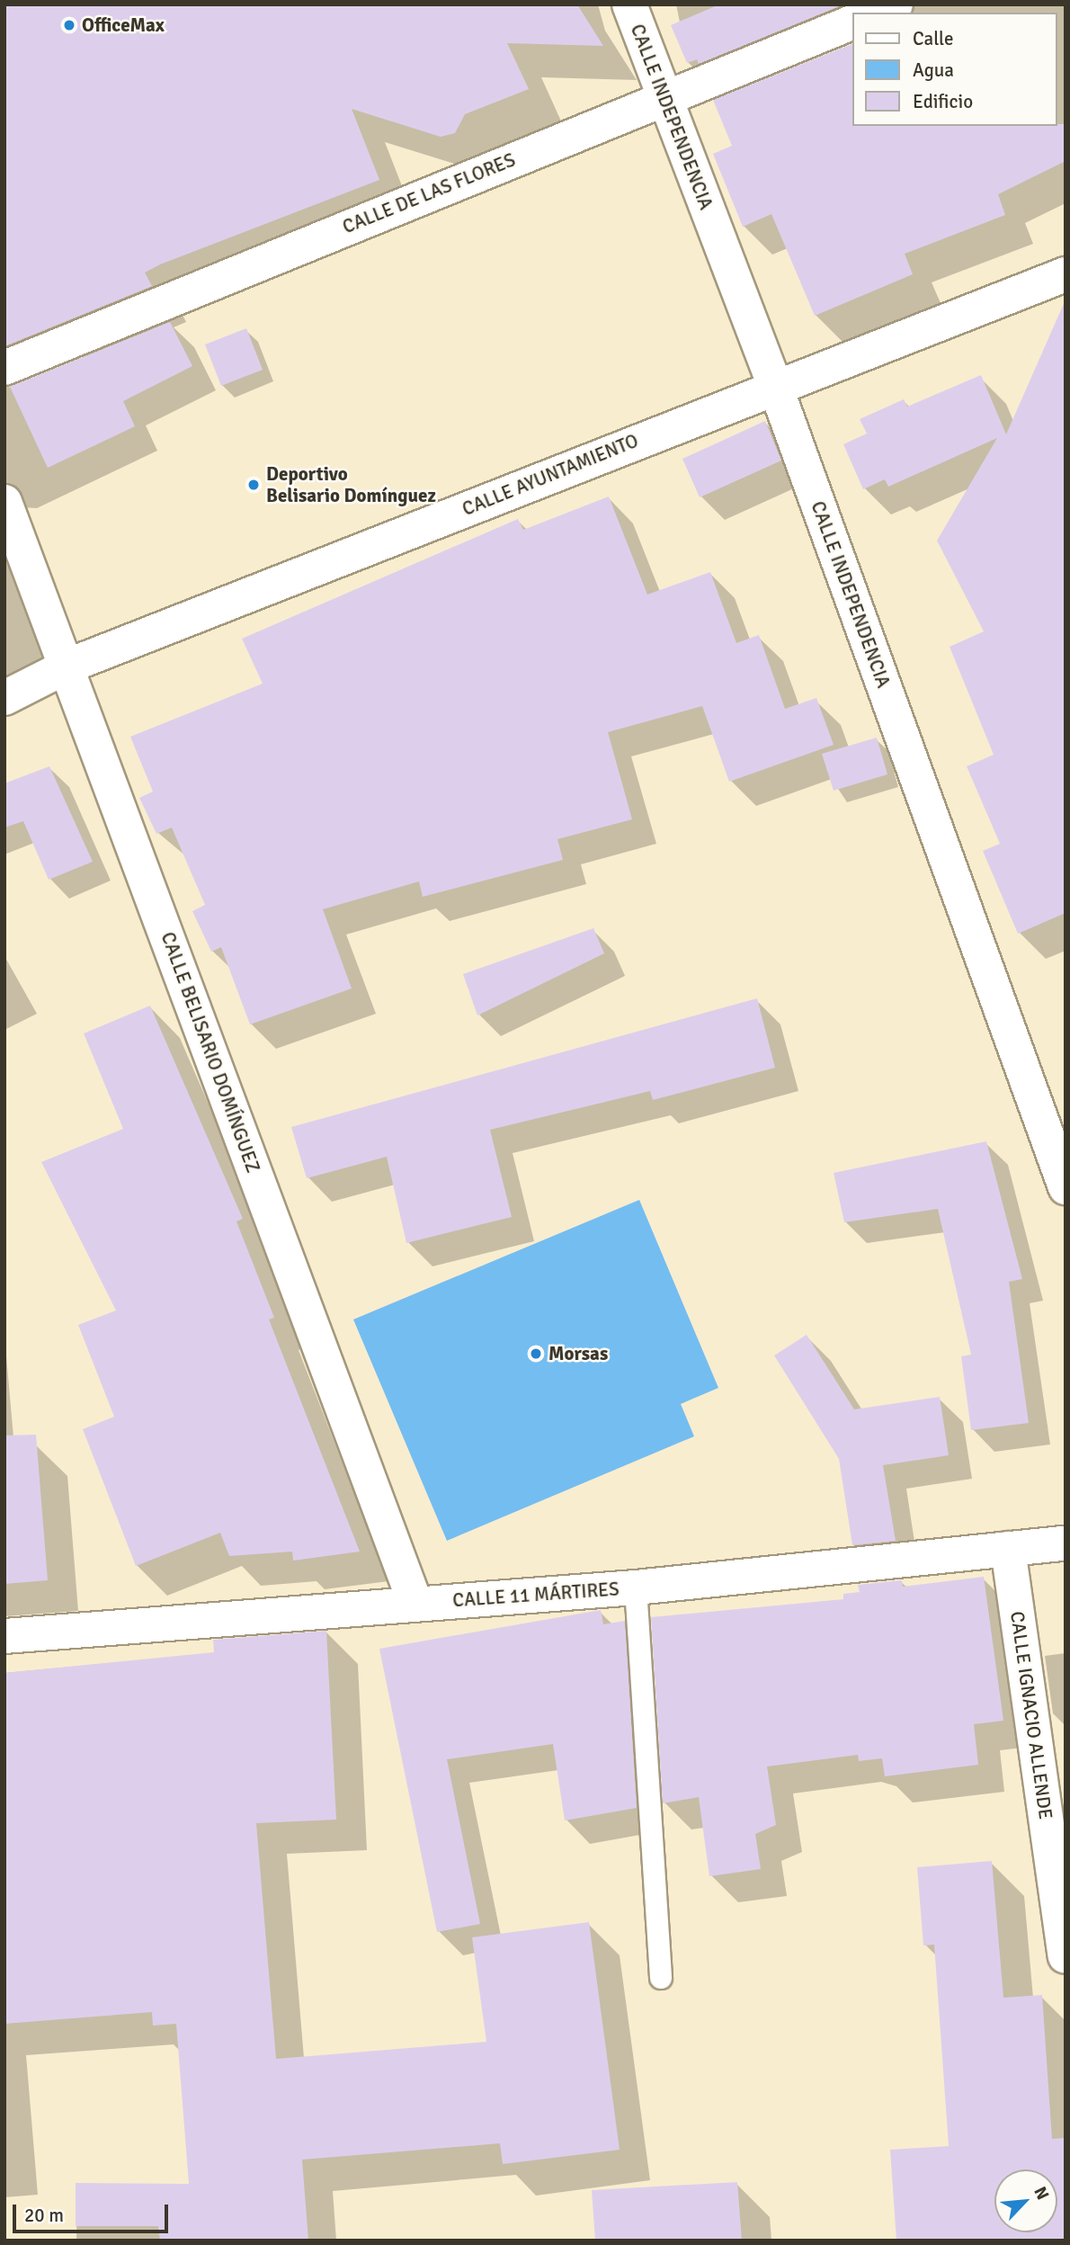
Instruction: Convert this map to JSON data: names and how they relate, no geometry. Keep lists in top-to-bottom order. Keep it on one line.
{"streets":{"street":["CALLE INDEPENDENCIA","CALLE DE LAS FLORES","CALLE AYUNTAMIENTO","CALLE BELISARIO DOMÍNGUEZ","CALLE 11 MÁRTIRES","CALLE IGNACIO ALLENDE"]},"crossings":[["CALLE INDEPENDENCIA","CALLE DE LAS FLORES"],["CALLE INDEPENDENCIA","CALLE AYUNTAMIENTO"],["CALLE AYUNTAMIENTO","CALLE BELISARIO DOMÍNGUEZ"],["CALLE BELISARIO DOMÍNGUEZ","CALLE 11 MÁRTIRES"],["CALLE 11 MÁRTIRES","CALLE IGNACIO ALLENDE"]],"places":["OfficeMax","Deportivo Belisario Domínguez","Morsas"],"legend":["Calle","Agua","Edificio"],"scale_bar":"20 m","north":"top right"}
